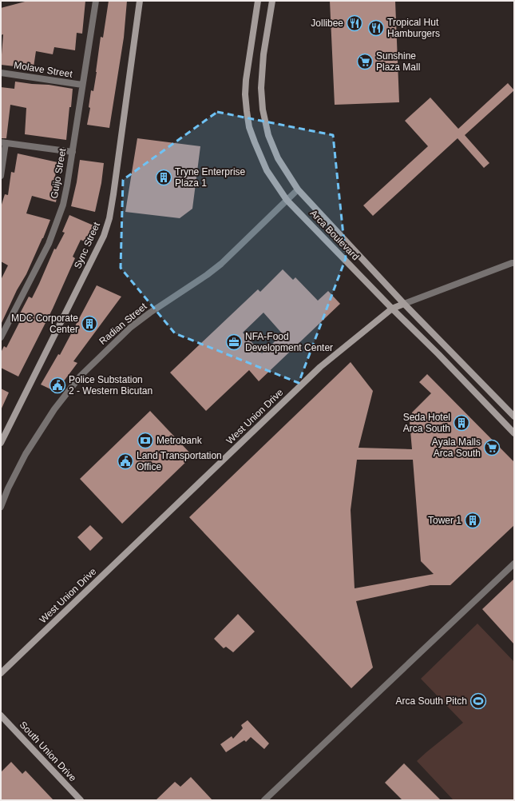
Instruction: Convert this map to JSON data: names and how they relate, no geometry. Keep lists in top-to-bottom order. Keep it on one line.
{"streets":{"street":["Molave Street","Guijo Street","Arca Boulevard","Sync Street","Radian Street","West Union Drive","South Union Drive"]},"crossings":[["Molave Street","Guijo Street"],["Arca Boulevard","Radian Street"],["Arca Boulevard","West Union Drive"]],"places":{"restaurant":["Jollibee","Tropical Hut Hamburgers"],"supermarket":["Sunshine Plaza Mall","Ayala Malls Arca South"],"building":["Tryne Enterprise Plaza 1","MDC Corporate Center","Seda Hotel Arca South","Tower 1"],"office":["NFA-Food Development Center"],"public building":["Police Substation 2 - Western Bicutan","Land Transportation Office"],"bank":["Metrobank"],"sports":["Arca South Pitch"]}}
